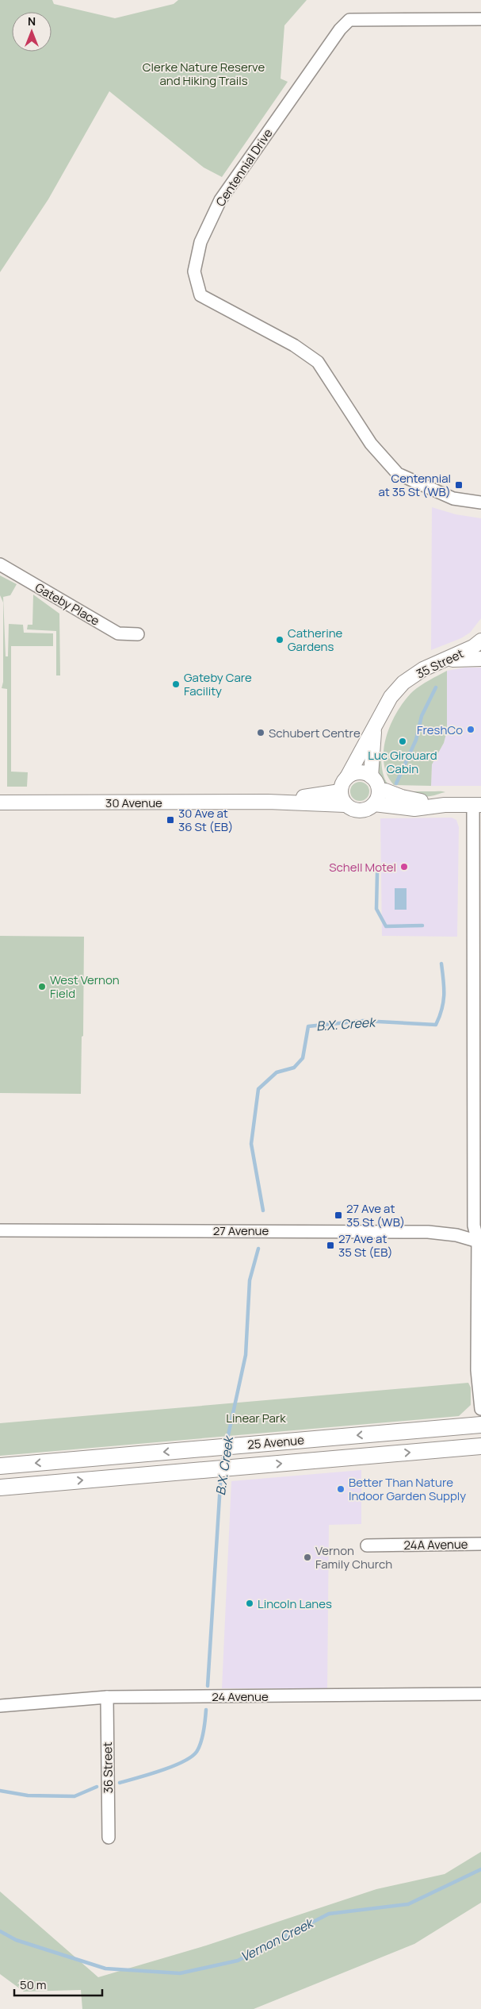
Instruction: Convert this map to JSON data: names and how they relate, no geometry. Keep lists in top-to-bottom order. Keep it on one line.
{"streets":{"main road":["25 Avenue"],"street":["Centennial Drive","Gateby Place","35 Street","30 Avenue","27 Avenue","24A Avenue","24 Avenue","36 Street"]},"crossings":[["35 Street","30 Avenue"],["24 Avenue","36 Street"]],"water":["B.X. Creek","Vernon Creek"],"parks":["Clerke Nature Reserve and Hiking Trails","Linear Park"],"places":{"transit":["Centennial at 35 St (WB)","30 Ave at 36 St (EB)","27 Ave at 35 St (WB)","27 Ave at 35 St (EB)"],"other":["Catherine Gardens","Gateby Care Facility","FreshCo","Schubert Centre","Luc Girouard Cabin","Schell Motel","West Vernon Field","Better Than Nature Indoor Garden Supply","Vernon Family Church","Lincoln Lanes"]},"scale_bar":"50 m","north":"top"}
